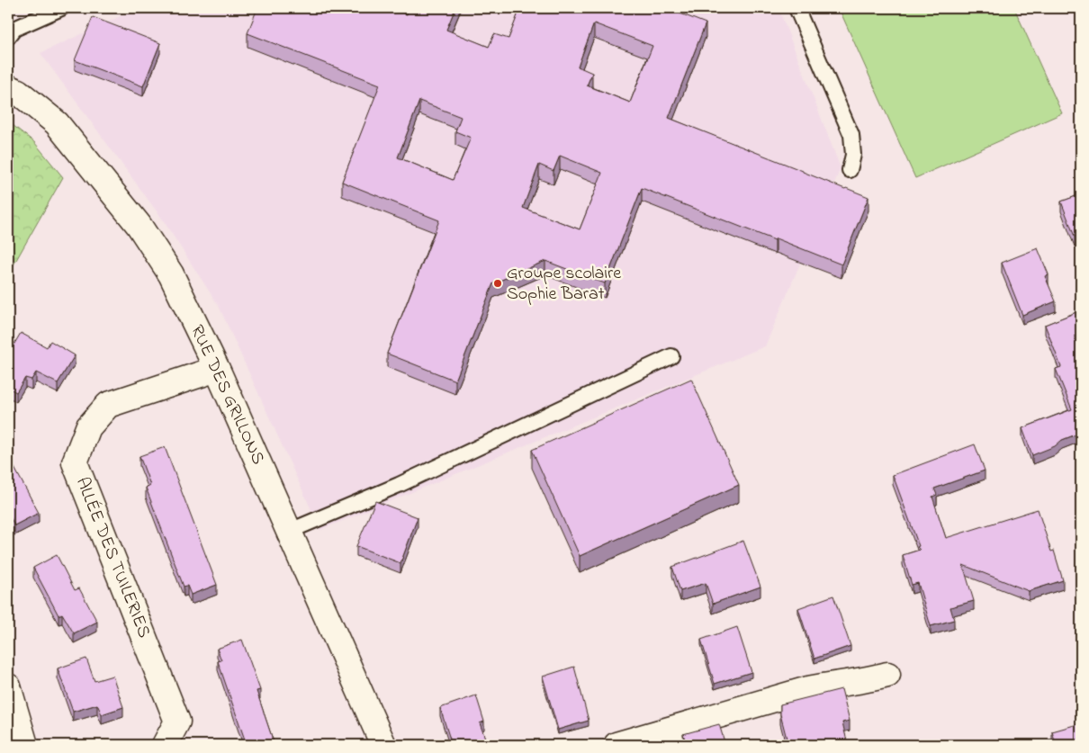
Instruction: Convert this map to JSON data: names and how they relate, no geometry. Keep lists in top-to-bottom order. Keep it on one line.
{"streets":{"street":["RUE DES GRILLONS","ALLÉE DES TUILERIES"]},"crossings":[["RUE DES GRILLONS","ALLÉE DES TUILERIES"]],"places":["Groupe scolaire Sophie Barat"]}
